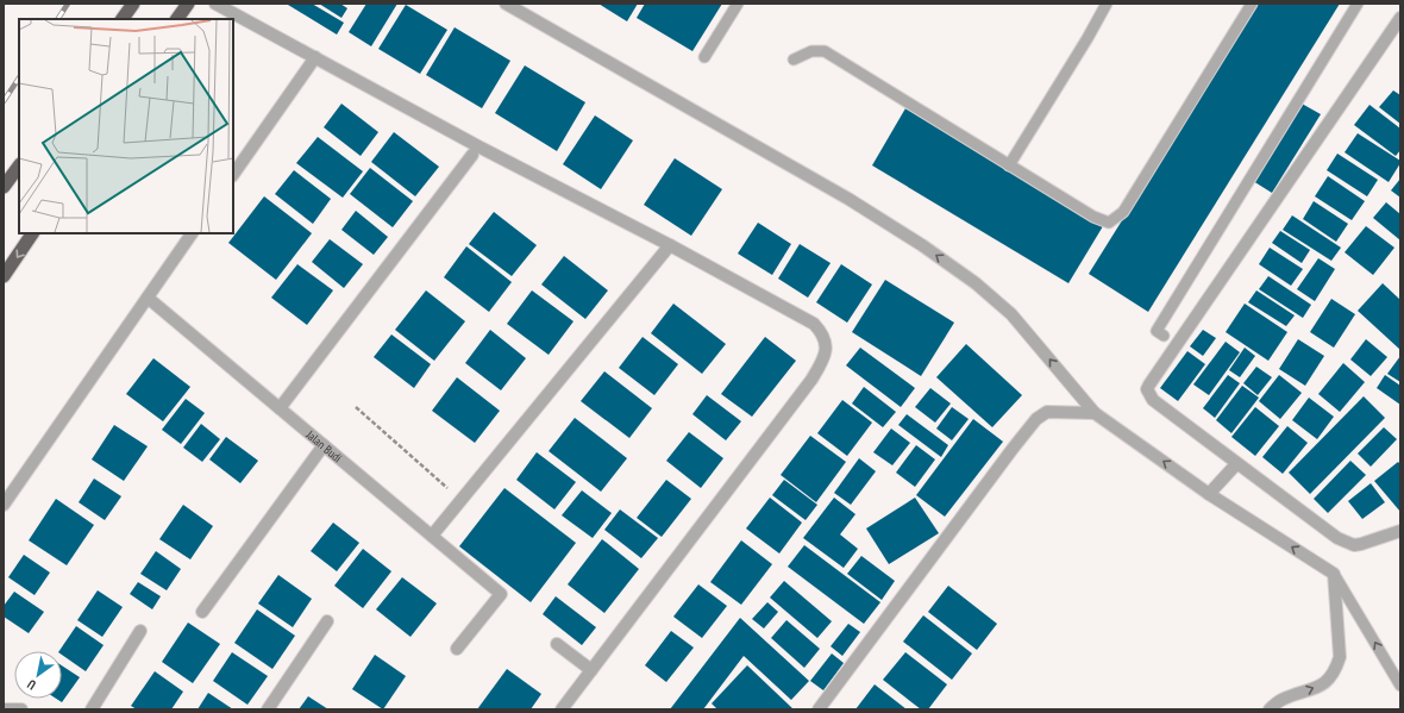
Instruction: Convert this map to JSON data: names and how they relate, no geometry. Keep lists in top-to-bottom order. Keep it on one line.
{"streets":{"street":["Jalan Budi"]},"north":"bottom left"}
